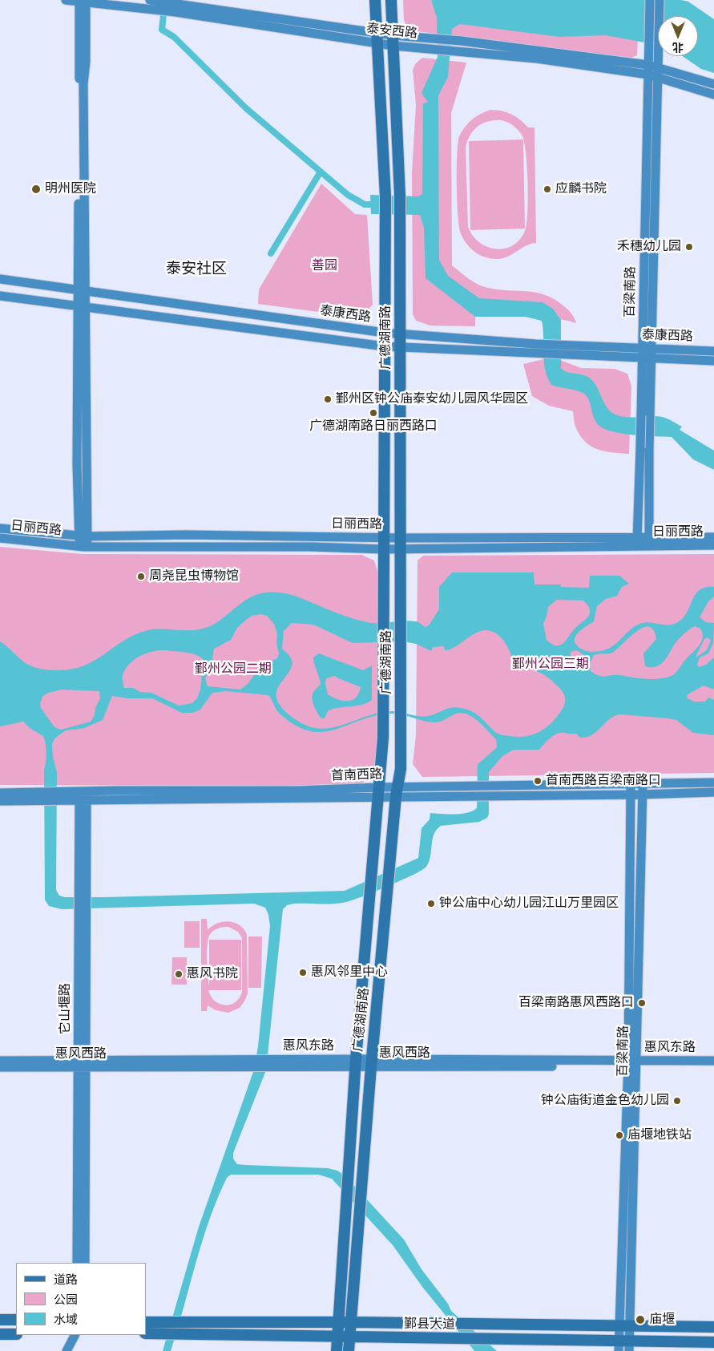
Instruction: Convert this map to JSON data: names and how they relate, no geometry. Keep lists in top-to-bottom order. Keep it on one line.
{"streets":{"main road":["泰安西路","百梁南路","泰康西路","广德湖南路","日丽西路","首南西路","它山堰路","惠风东路","惠风西路","鄞县大道"]},"crossings":[["泰安西路","百梁南路"],["泰安西路","广德湖南路"],["百梁南路","泰康西路"],["百梁南路","日丽西路"],["百梁南路","首南西路"],["百梁南路","惠风东路"],["百梁南路","惠风西路"],["百梁南路","鄞县大道"],["泰康西路","广德湖南路"],["广德湖南路","日丽西路"],["广德湖南路","首南西路"],["广德湖南路","惠风东路"],["广德湖南路","惠风西路"],["广德湖南路","鄞县大道"],["首南西路","它山堰路"],["它山堰路","惠风东路"],["它山堰路","惠风西路"],["惠风东路","惠风西路"]],"districts":["泰安社区"],"parks":["善园","鄞州公园三期","鄞州公园二期"],"places":["明州医院","应麟书院","禾穗幼儿园","鄞州区钟公庙泰安幼儿园风华园区","广德湖南路日丽西路口","周尧昆虫博物馆","首南西路百梁南路口","钟公庙中心幼儿园江山万里园区","惠风邻里中心","惠风书院","百梁南路惠风西路口","钟公庙街道金色幼儿园","庙堰地铁站","庙堰"],"legend":["道路","公园","水域"],"north":"bottom"}
